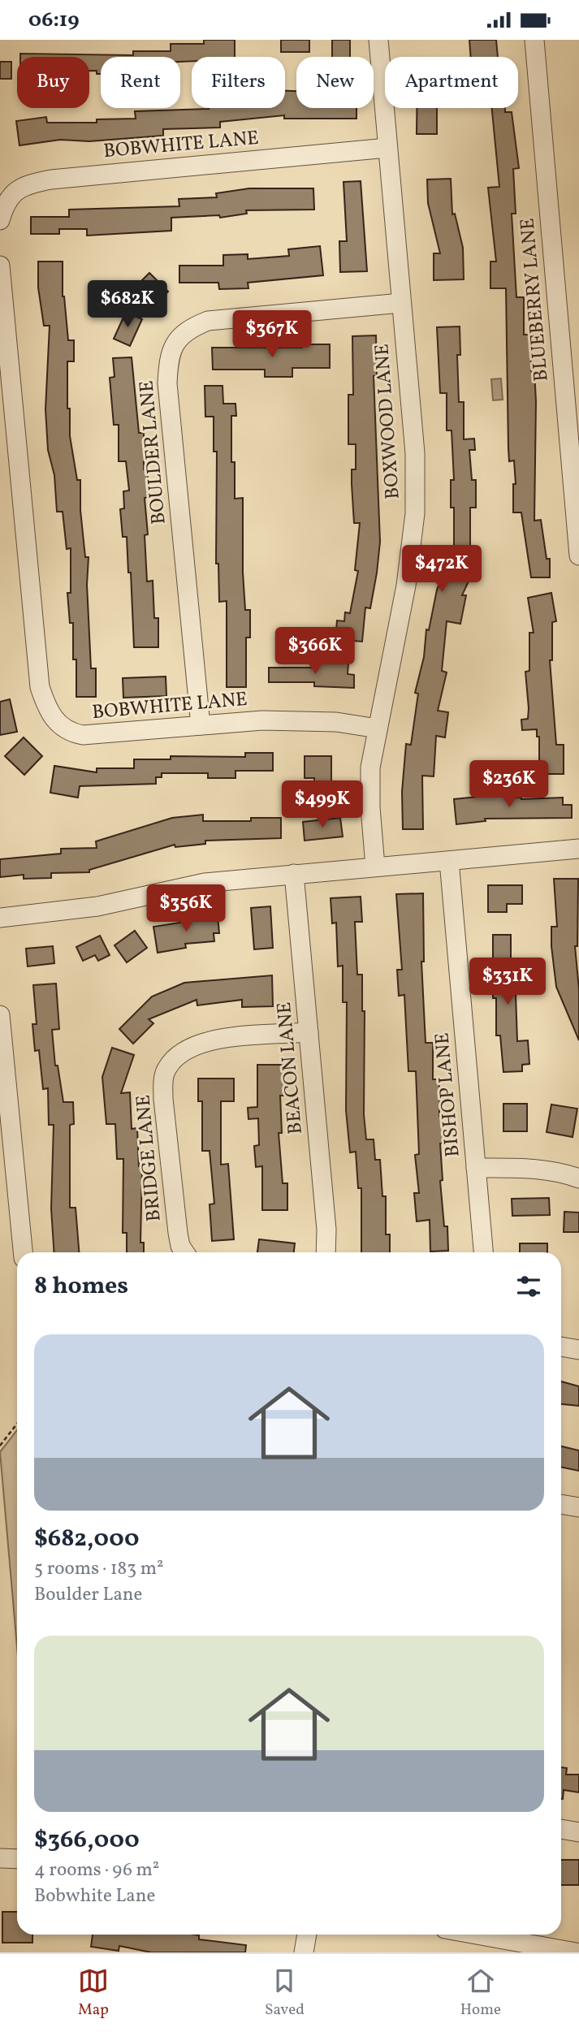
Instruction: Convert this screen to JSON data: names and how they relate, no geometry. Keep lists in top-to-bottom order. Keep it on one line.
{"streets":{"street":["BOBWHITE LANE","BLUEBERRY LANE","BOXWOOD LANE","BOULDER LANE","BEACON LANE","BISHOP LANE","BRIDGE LANE"]},"crossings":[["BOBWHITE LANE","BOXWOOD LANE"],["BOBWHITE LANE","BOULDER LANE"],["BOXWOOD LANE","BOULDER LANE"],["BEACON LANE","BRIDGE LANE"]],"page":{"status":"06:19","chip":["Buy","Rent","Filters","New","Apartment"],"price":["$682K","$367K","$472K","$366K","$236K","$499K","$356K","$331K"],"heading":"8 homes","list":[{"name":"$682,000","note":"5 rooms · 183 m² · Boulder Lane"},{"name":"$366,000","note":"4 rooms · 96 m² · Bobwhite Lane"}],"tabs":["Map","Saved","Home"]}}
